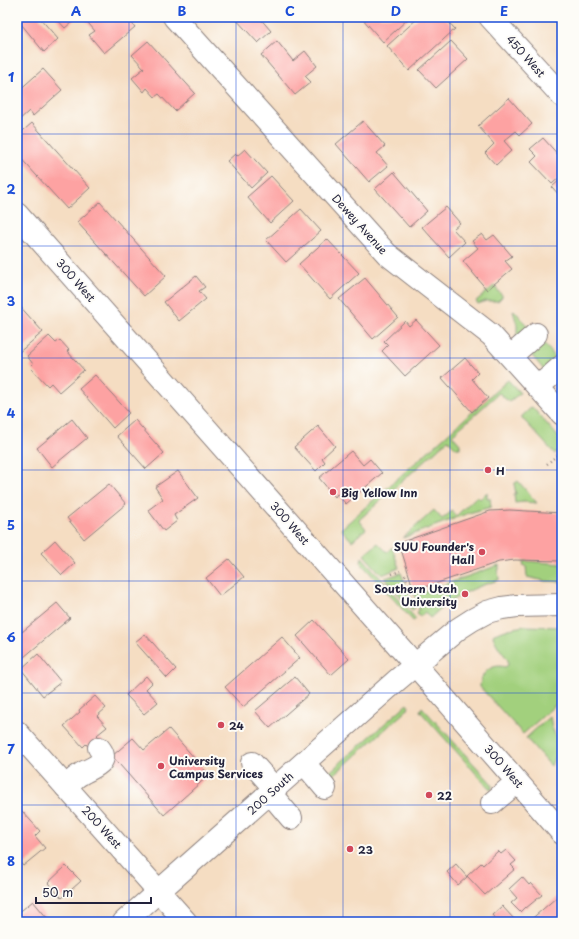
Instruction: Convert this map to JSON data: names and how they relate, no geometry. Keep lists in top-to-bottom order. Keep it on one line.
{"streets":{"street":["450 West","Dewey Avenue","300 West","200 South","200 West"]},"crossings":[["300 West","200 South"],["200 South","200 West"]],"places":["H","Big Yellow Inn","SUU Founder's Hall","Southern Utah University","24","University Campus Services","22","23"],"scale_bar":"50 m","grid":{"columns":["A","B","C","D","E"],"rows":["1","2","3","4","5","6","7","8"]}}
